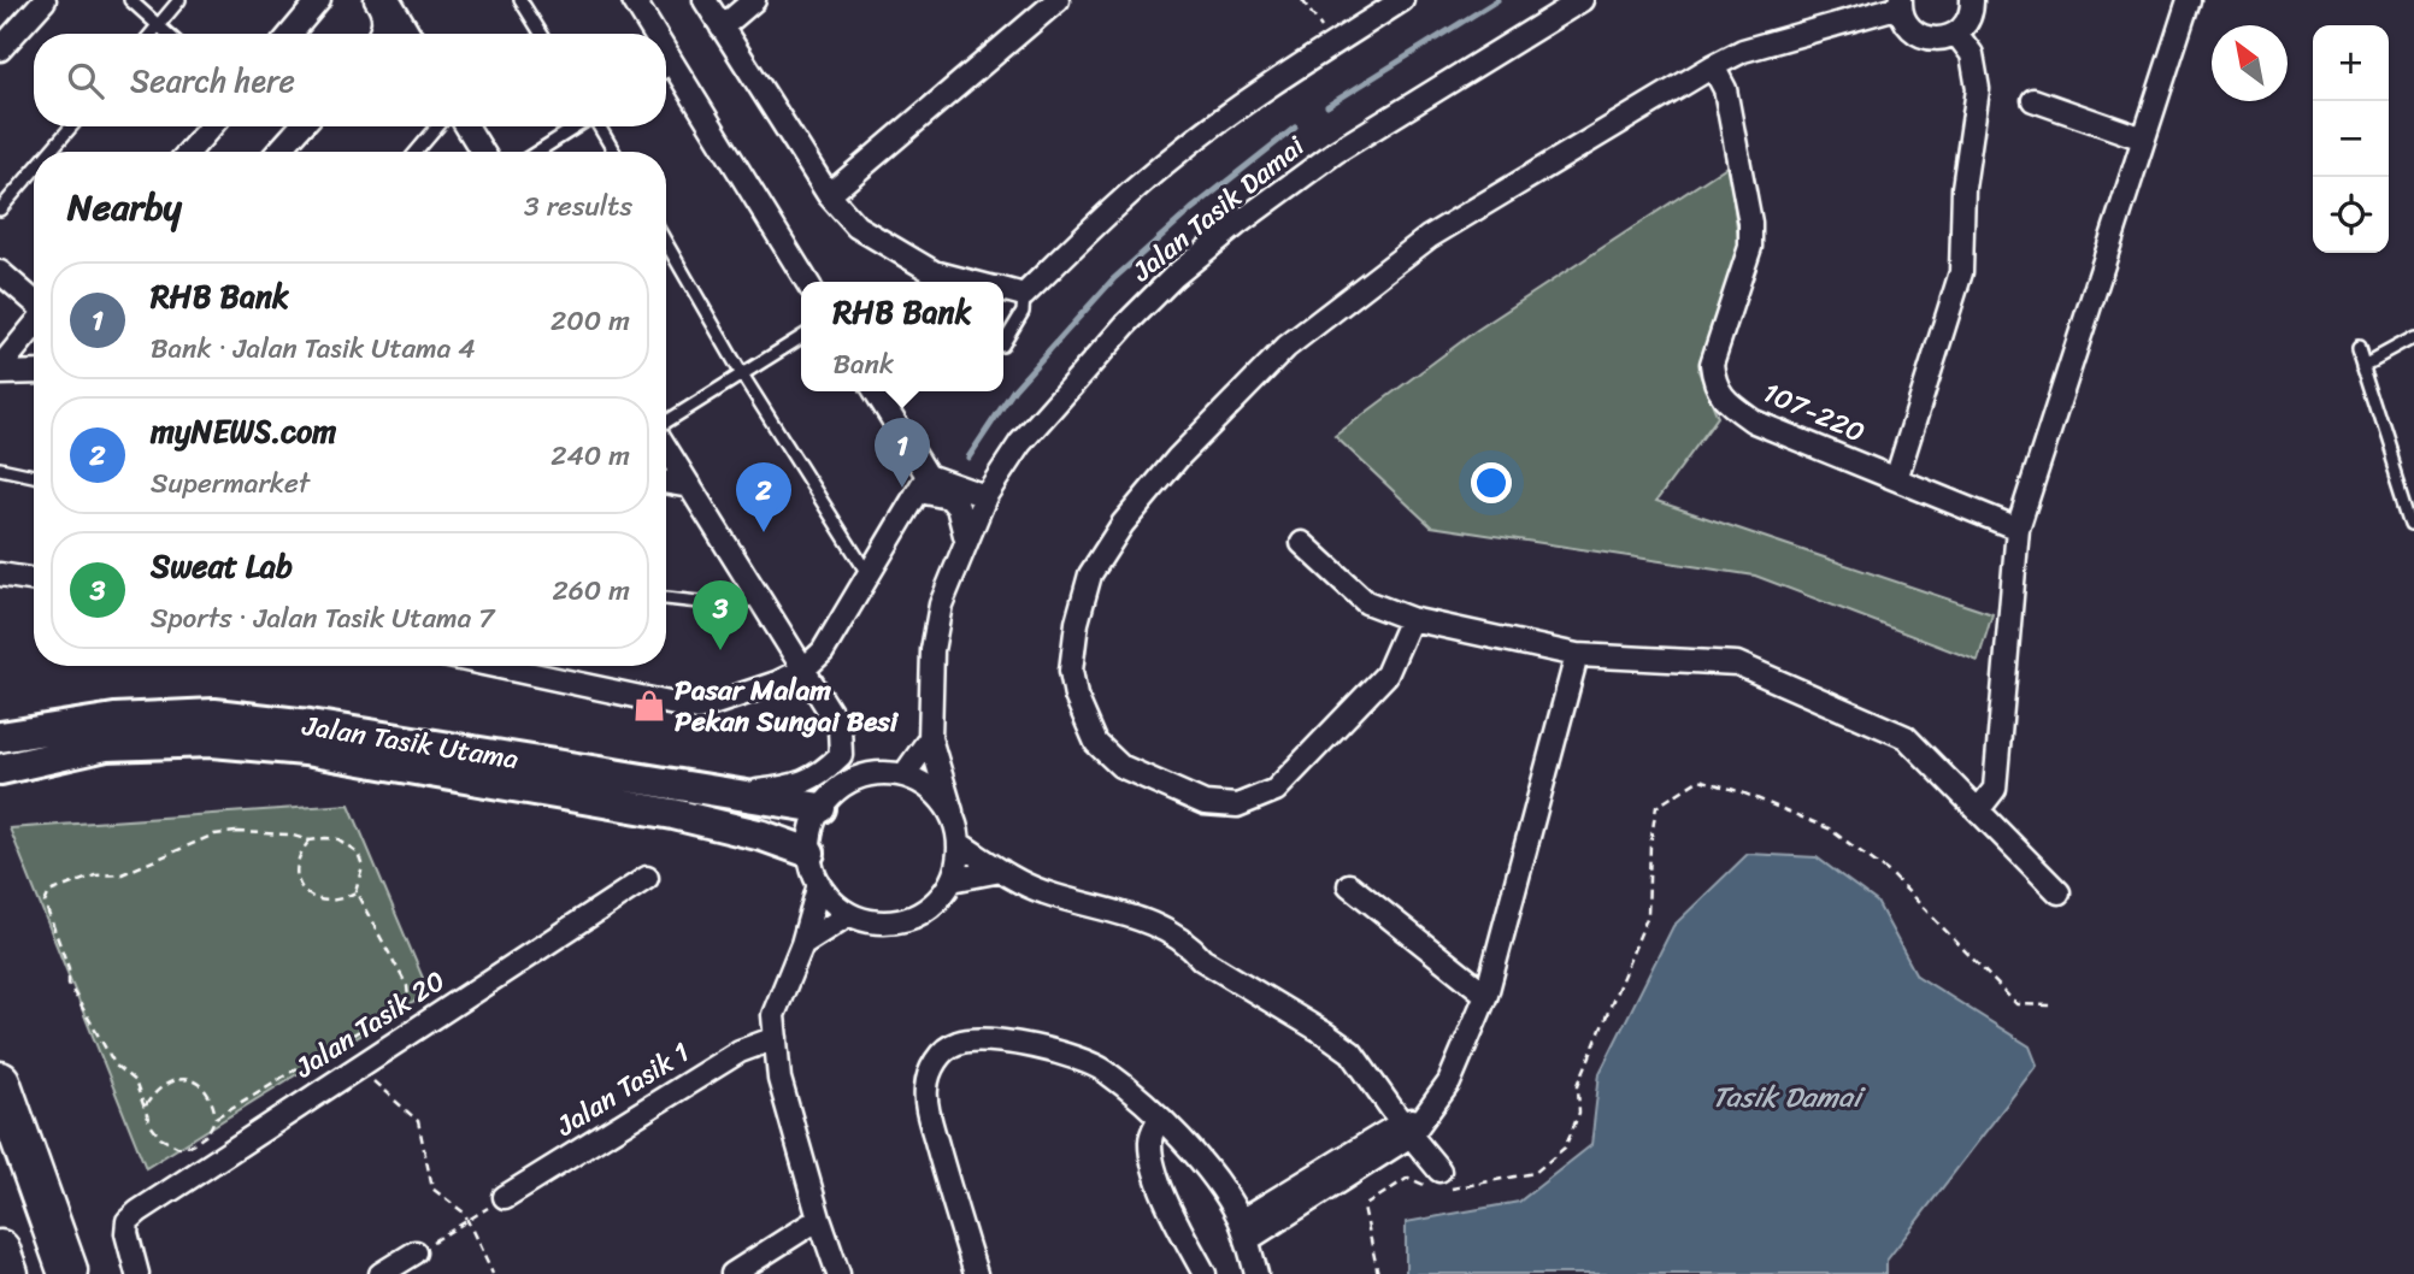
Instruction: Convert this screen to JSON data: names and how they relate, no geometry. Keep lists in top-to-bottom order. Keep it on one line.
{"streets":{"street":["Jalan Tasik Damai","107-220","Jalan Tasik Utama","Jalan Tasik 20","Jalan Tasik 1"]},"crossings":[["Jalan Tasik Damai","Jalan Tasik Utama"]],"water":["Tasik Damai"],"places":{"shop":["Pasar Malam Pekan Sungai Besi"]},"north":"top left","page":{"map_buttons":["+","−"],"search":"Search here","heading":["Nearby","3 results"],"list":[{"mark":"1","name":"RHB Bank","note":"Bank · Jalan Tasik Utama 4","value":"200 m"},{"mark":"2","name":"myNEWS.com","note":"Supermarket","value":"240 m"},{"mark":"3","name":"Sweat Lab","note":"Sports · Jalan Tasik Utama 7","value":"260 m"}],"popup":["RHB Bank","Bank"],"pins":["1","2","3"]}}
